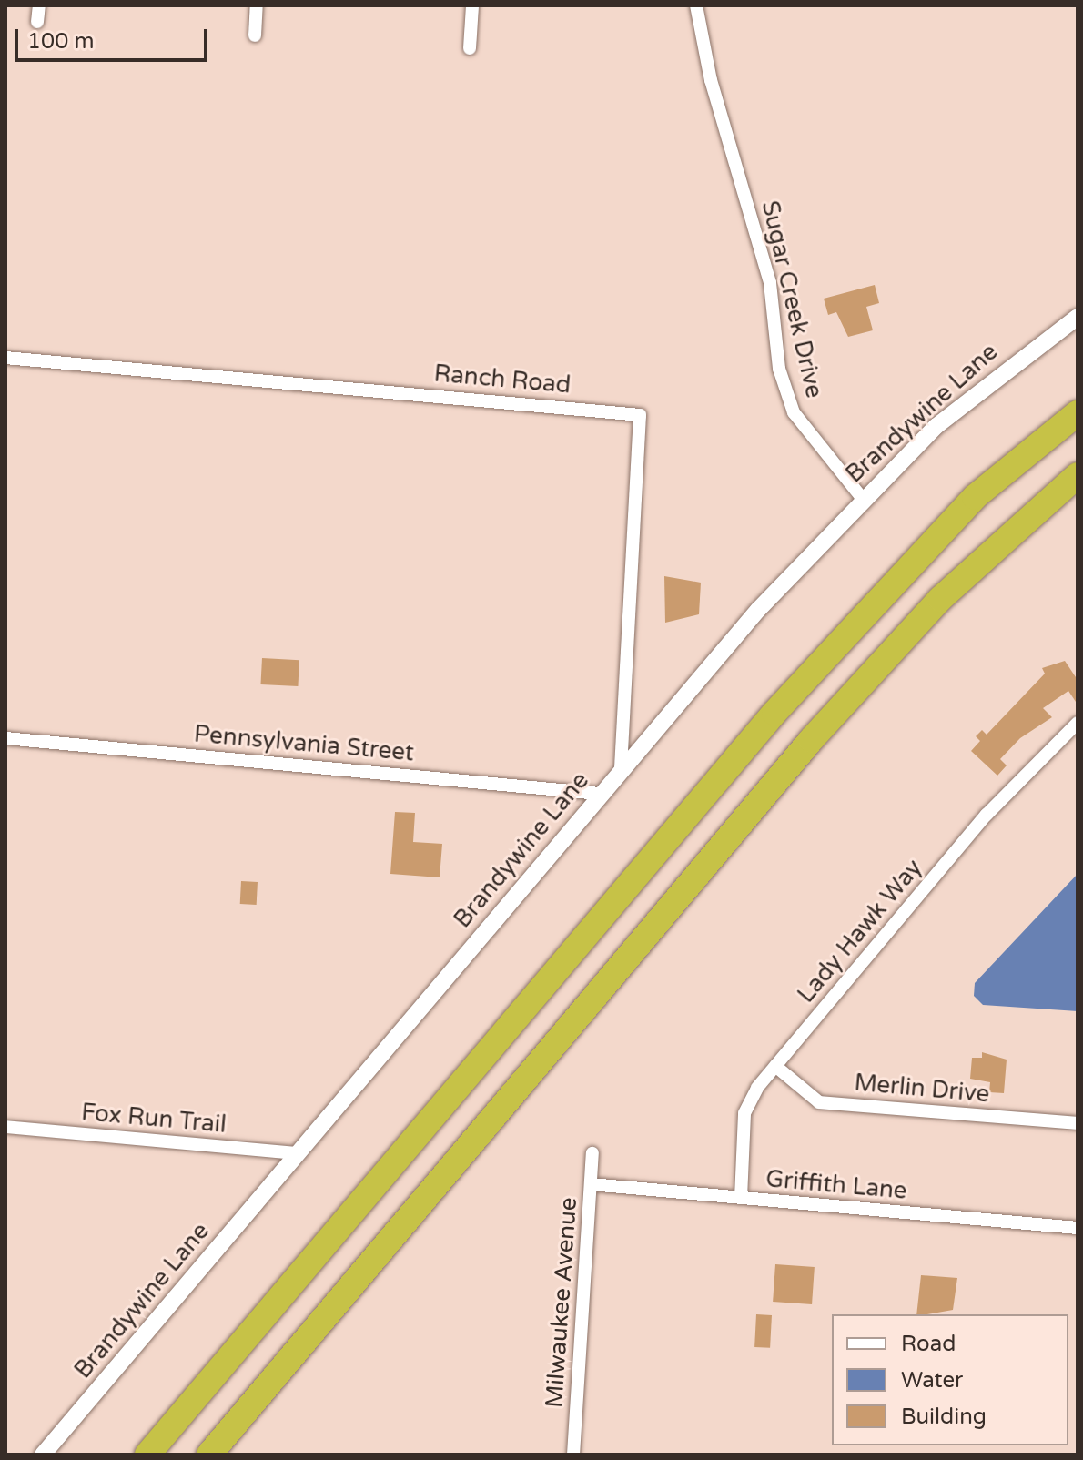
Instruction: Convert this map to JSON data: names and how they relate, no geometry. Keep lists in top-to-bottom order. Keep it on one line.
{"streets":{"street":["Sugar Creek Drive","Ranch Road","Brandywine Lane","Pennsylvania Street","Lady Hawk Way","Merlin Drive","Fox Run Trail","Griffith Lane","Milwaukee Avenue"]},"crossings":[["Sugar Creek Drive","Brandywine Lane"],["Ranch Road","Brandywine Lane"],["Brandywine Lane","Pennsylvania Street"],["Brandywine Lane","Fox Run Trail"],["Lady Hawk Way","Merlin Drive"],["Lady Hawk Way","Griffith Lane"],["Griffith Lane","Milwaukee Avenue"]],"legend":["Road","Water","Building"],"scale_bar":"100 m"}
